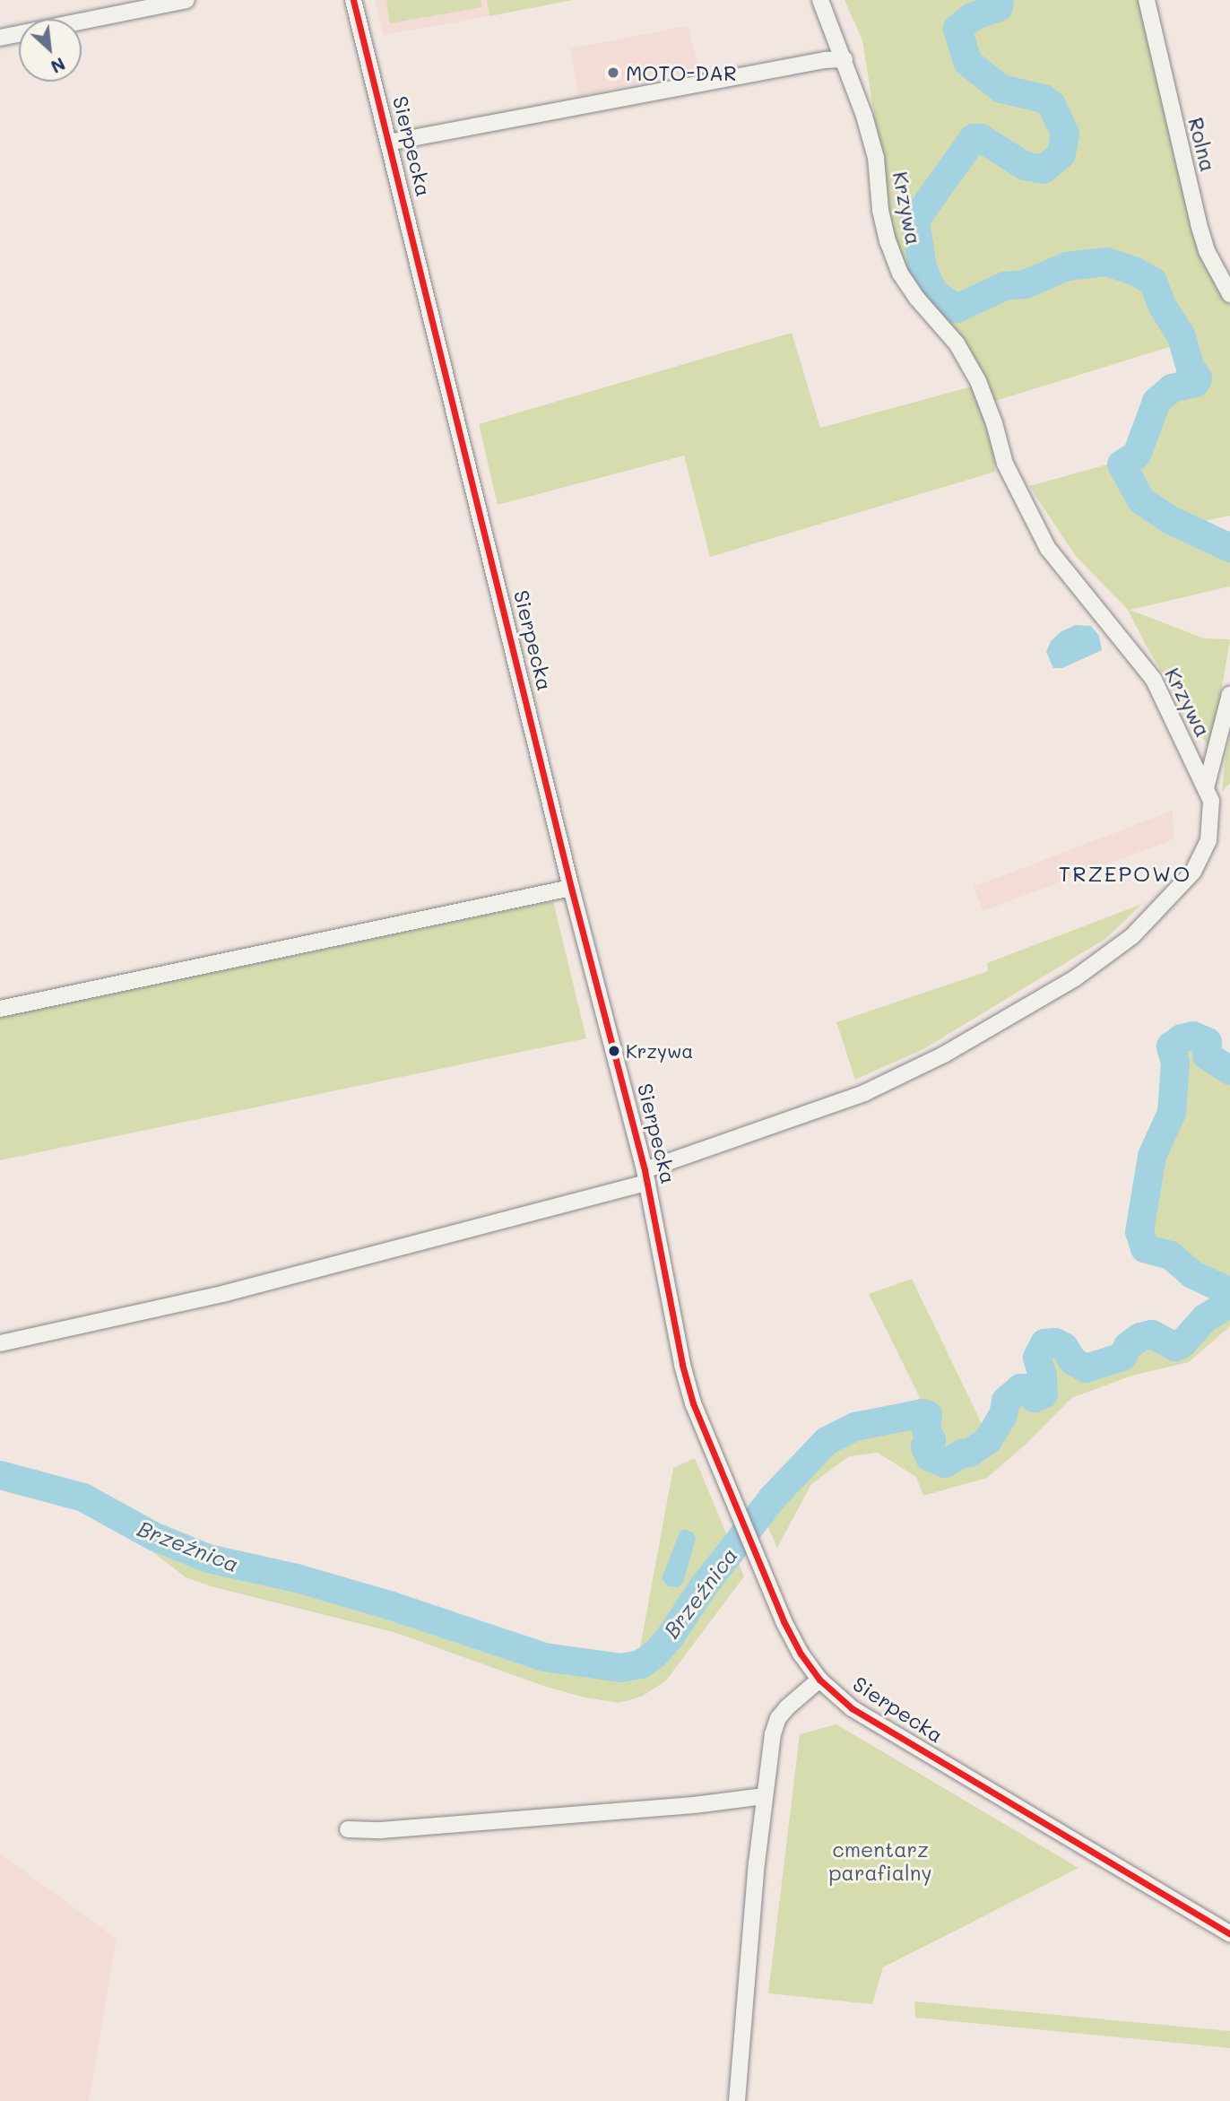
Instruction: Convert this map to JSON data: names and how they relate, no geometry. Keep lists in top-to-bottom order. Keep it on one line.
{"streets":{"street":["Rolna","Sierpecka","Krzywa"]},"crossings":[["Sierpecka","Krzywa"]],"districts":["TRZEPOWO"],"water":["Brzeźnica"],"parks":["cmentarz parafialny"],"places":["MOTO-DAR","Krzywa"],"north":"bottom right"}
